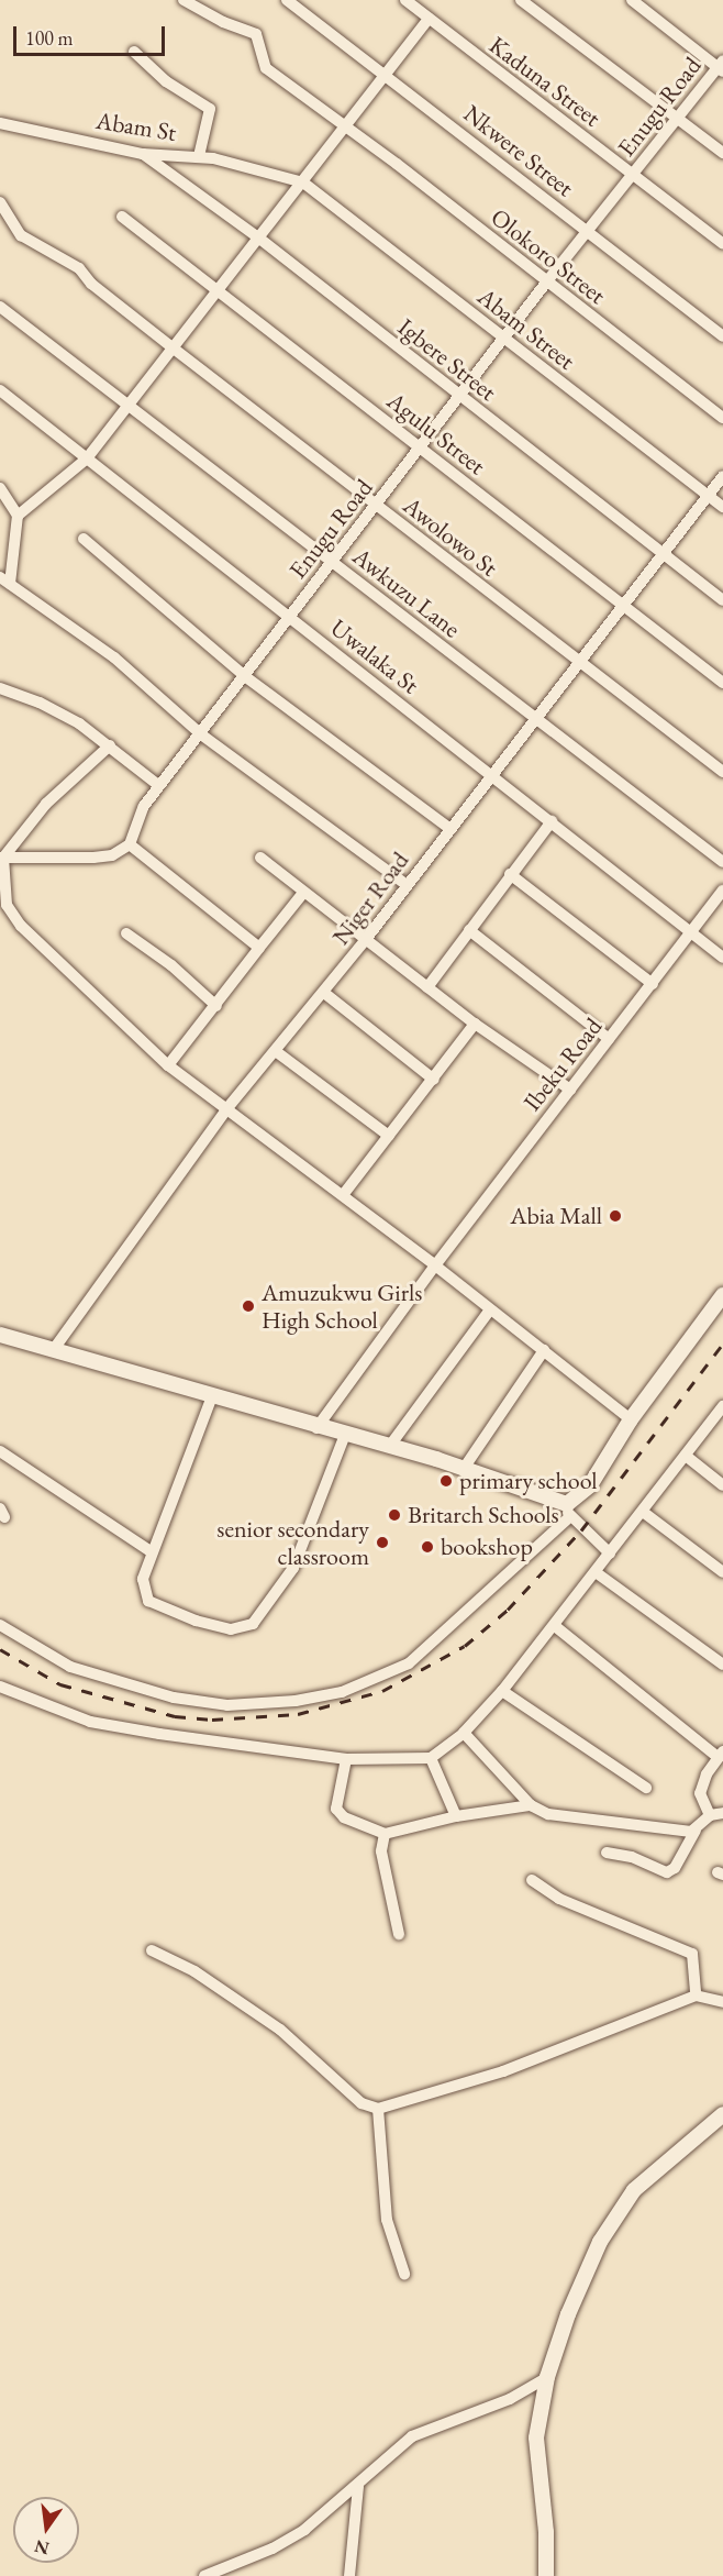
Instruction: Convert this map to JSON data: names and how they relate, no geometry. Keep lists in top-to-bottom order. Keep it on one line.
{"streets":{"street":["Kaduna Street","Enugu Road","Abam St","Nkwere Street","Olokoro Street","Abam Street","Igbere Street","Agulu Street","Awolowo St","Awkuzu Lane","Uwalaka St","Niger Road","Ibeku Road"]},"crossings":[["Kaduna Street","Enugu Road"],["Enugu Road","Nkwere Street"],["Enugu Road","Olokoro Street"],["Enugu Road","Abam Street"],["Enugu Road","Igbere Street"],["Enugu Road","Agulu Street"],["Enugu Road","Awolowo St"],["Enugu Road","Awkuzu Lane"],["Enugu Road","Uwalaka St"],["Abam St","Abam Street"],["Abam St","Igbere Street"],["Abam Street","Niger Road"],["Igbere Street","Niger Road"],["Agulu Street","Niger Road"],["Awolowo St","Niger Road"],["Awkuzu Lane","Niger Road"],["Uwalaka St","Niger Road"],["Uwalaka St","Ibeku Road"]],"places":["Abia Mall","Amuzukwu Girls High School","primary school","Britarch Schools","senior secondary classroom","bookshop"],"scale_bar":"100 m","north":"bottom"}
